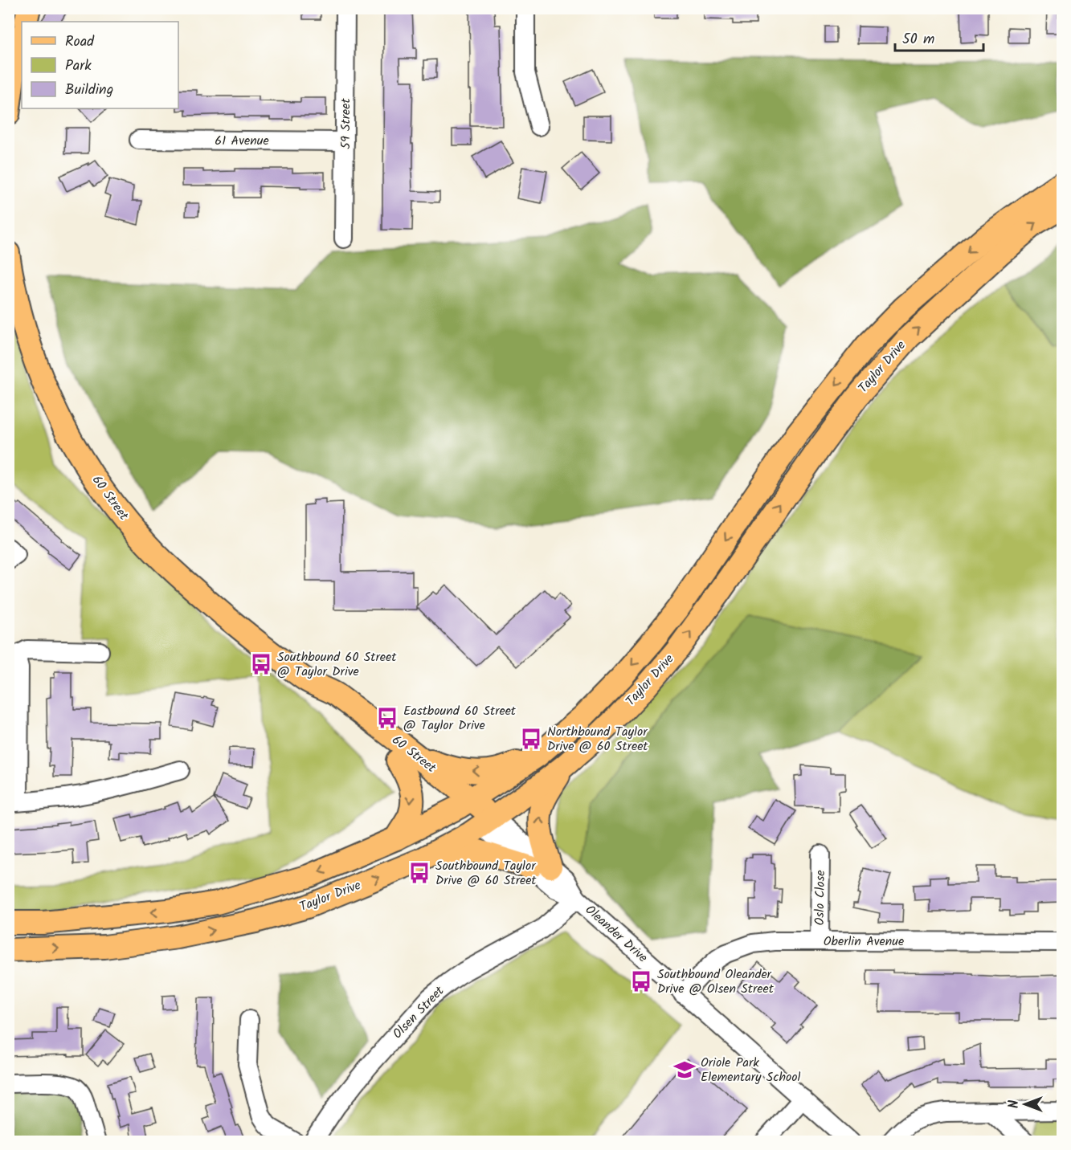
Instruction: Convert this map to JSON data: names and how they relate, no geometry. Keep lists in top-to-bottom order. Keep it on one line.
{"streets":{"main road":["Taylor Drive","60 Street"],"street":["59 Street","61 Avenue","Oslo Close","Oleander Drive","Oberlin Avenue","Olsen Street"]},"crossings":[["59 Street","61 Avenue"],["Taylor Drive","60 Street"],["Taylor Drive","Oleander Drive"],["60 Street","Oleander Drive"],["Oslo Close","Oberlin Avenue"],["Oleander Drive","Oberlin Avenue"],["Oleander Drive","Olsen Street"]],"places":{"bus stop":["Southbound 60 Street @ Taylor Drive","Eastbound 60 Street @ Taylor Drive","Northbound Taylor Drive @ 60 Street","Southbound Taylor Drive @ 60 Street","Southbound Oleander Drive @ Olsen Street"],"school or university":["Oriole Park Elementary School"]},"legend":["Road","Park","Building"],"scale_bar":"50 m","north":"left"}
